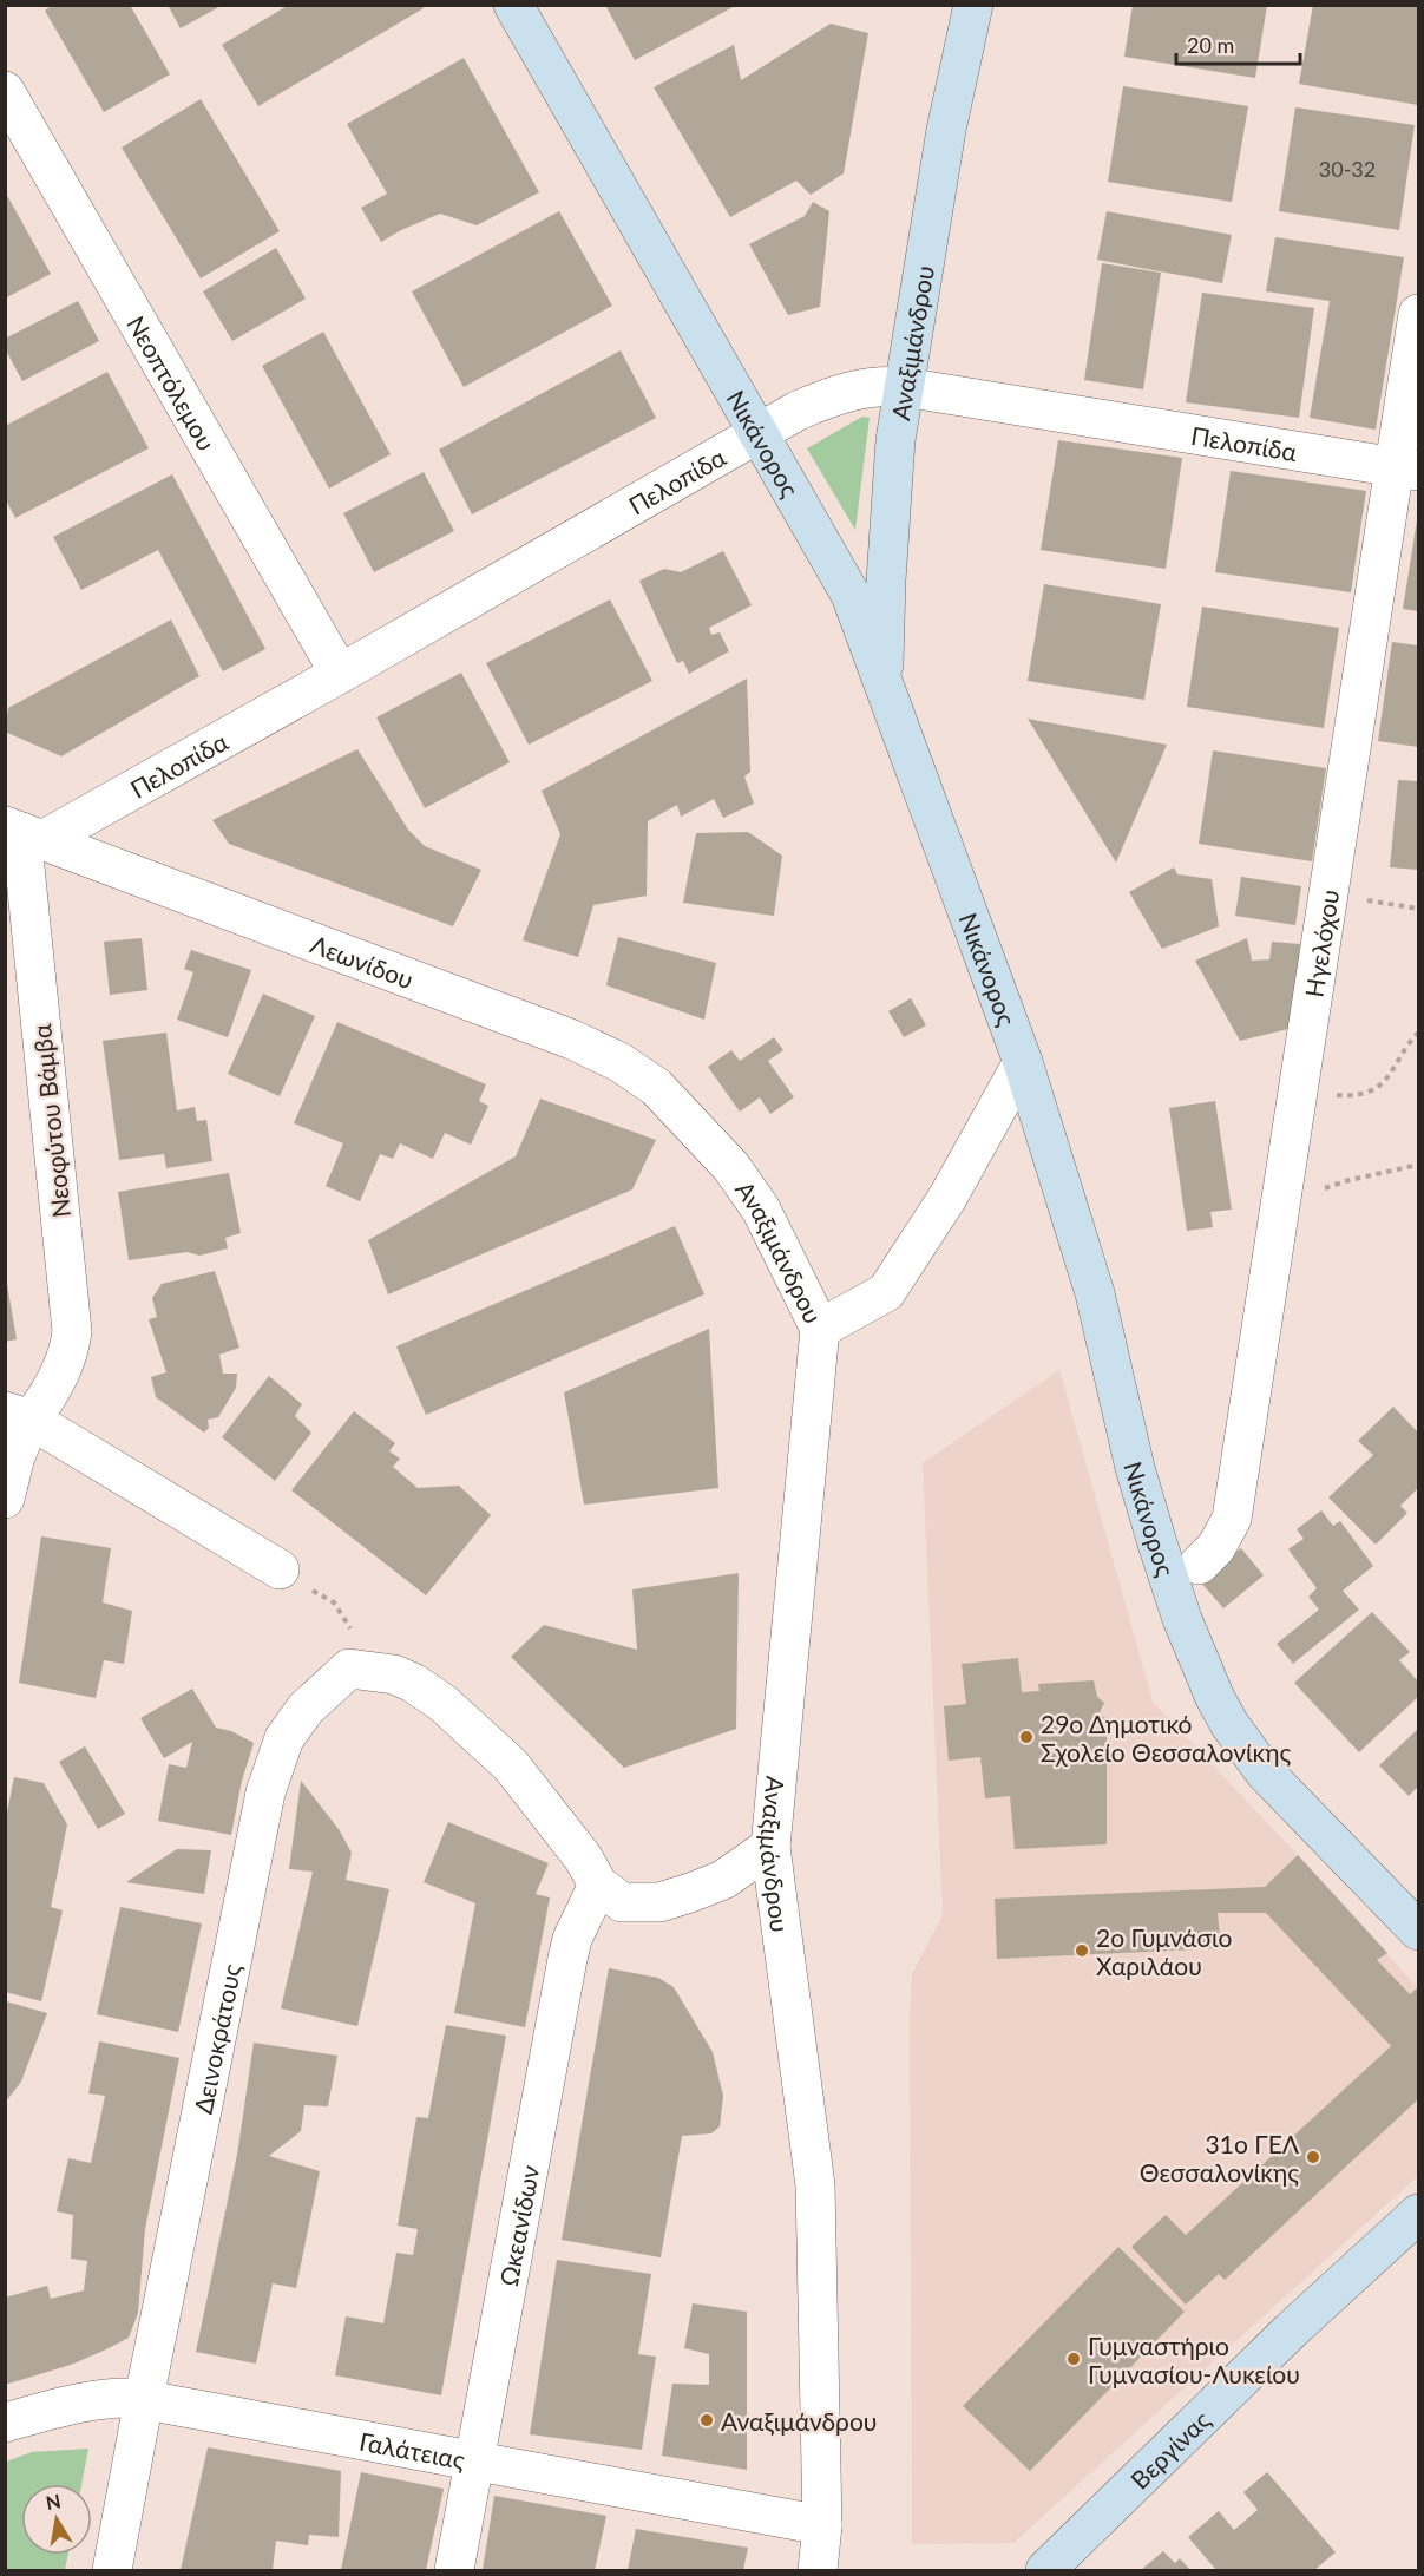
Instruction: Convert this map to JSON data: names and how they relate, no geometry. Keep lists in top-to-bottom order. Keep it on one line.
{"streets":{"street":["Αναξιμάνδρου","Νεοπτόλεμου","Νικάνορος","Πελοπίδα","Ηγελόχου","Λεωνίδου","Νεοφύτου Βάμβα","Δεινοκράτους","Ωκεανίδων","Γαλάτειας","Βεργίνας"]},"crossings":[["Αναξιμάνδρου","Νικάνορος"],["Αναξιμάνδρου","Πελοπίδα"],["Αναξιμάνδρου","Λεωνίδου"],["Αναξιμάνδρου","Γαλάτειας"],["Νεοπτόλεμου","Πελοπίδα"],["Νικάνορος","Πελοπίδα"],["Πελοπίδα","Ηγελόχου"],["Πελοπίδα","Λεωνίδου"],["Πελοπίδα","Νεοφύτου Βάμβα"],["Λεωνίδου","Νεοφύτου Βάμβα"],["Δεινοκράτους","Γαλάτειας"],["Ωκεανίδων","Γαλάτειας"]],"places":["29ο Δημοτικό Σχολείο Θεσσαλονίκης","2ο Γυμνάσιο Χαριλάου","31ο ΓΕΛ Θεσσαλονίκης","Γυμναστήριο Γυμνασίου-Λυκείου","Αναξιμάνδρου"],"house_numbers":["30-32"],"scale_bar":"20 m","north":"top"}
